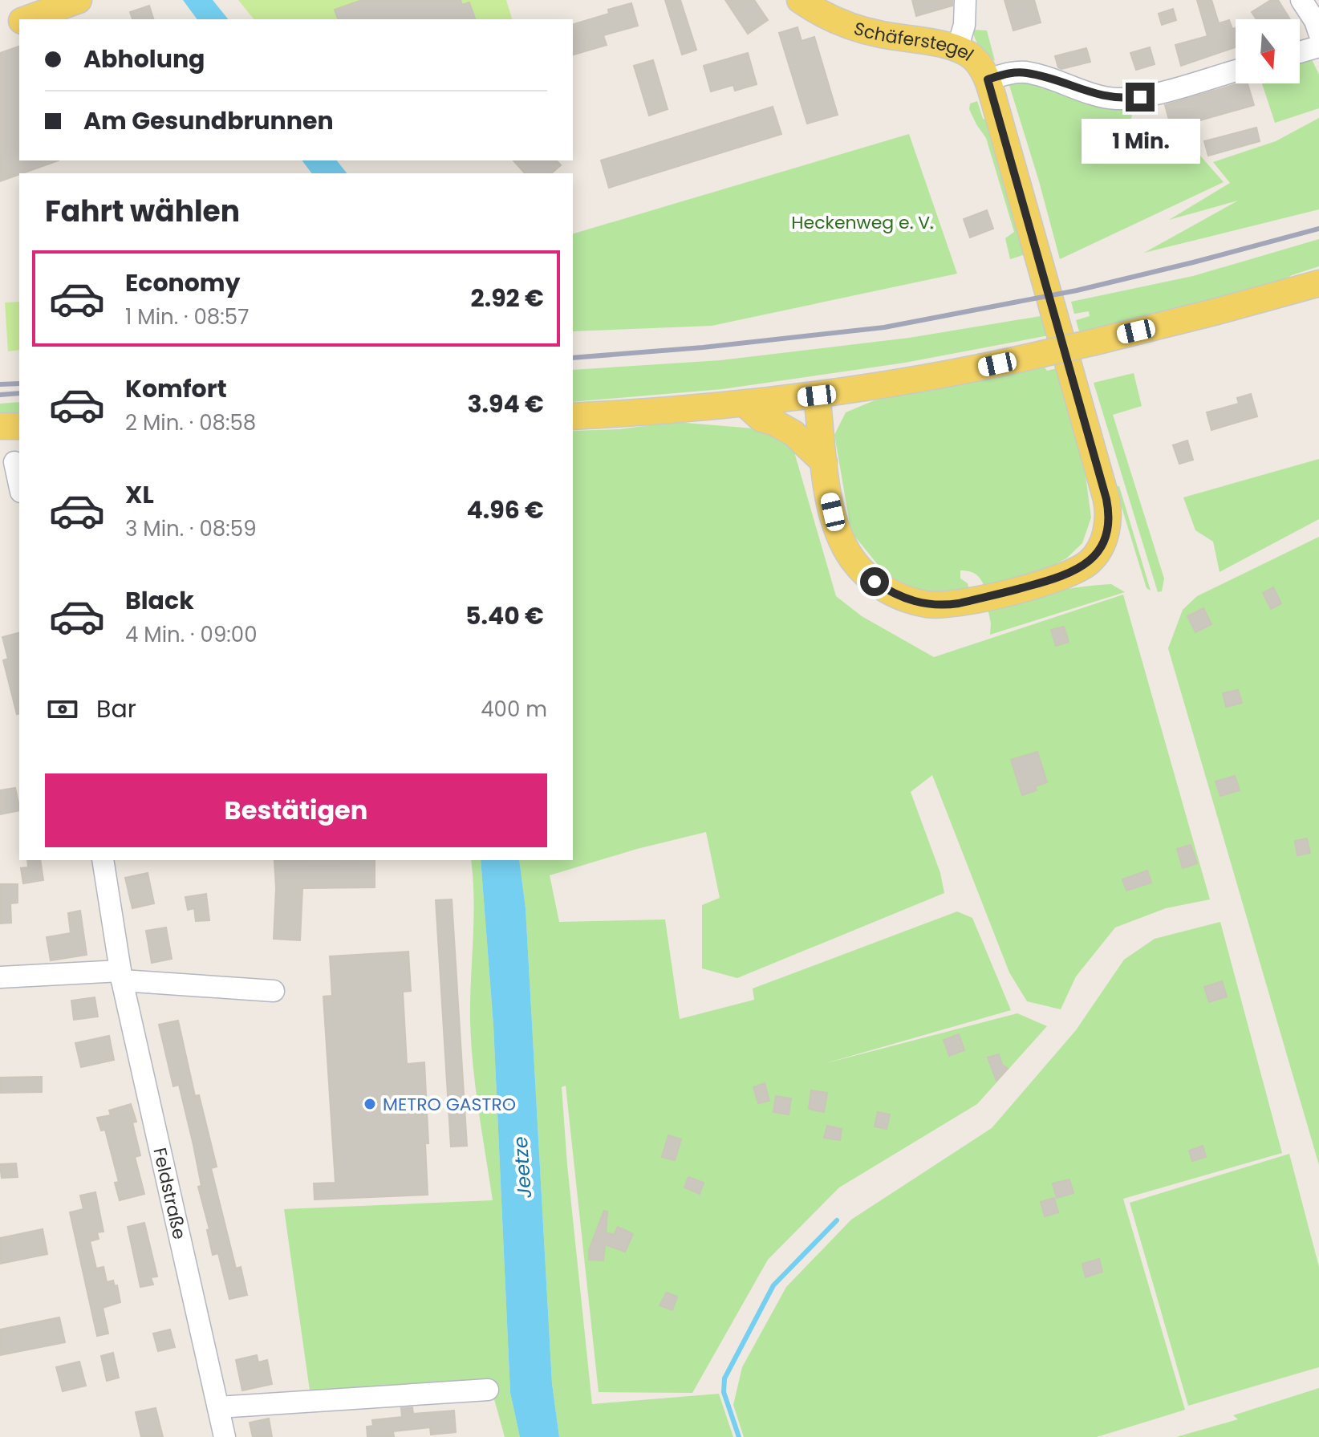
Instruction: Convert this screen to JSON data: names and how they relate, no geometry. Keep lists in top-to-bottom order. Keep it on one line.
{"streets":{"main road":["Schäferstegel"],"street":["Feldstraße"]},"water":["Jeetze"],"parks":["Heckenweg e. V."],"places":["METRO GASTRO"],"north":"bottom","page":{"banner":["Abholung","Am Gesundbrunnen"],"bubble":"1 Min.","heading":"Fahrt wählen","list":[{"name":"Economy","note":"1 Min. · 08:57","value":"2.92 €"},{"name":"Komfort","note":"2 Min. · 08:58","value":"3.94 €"},{"name":"XL","note":"3 Min. · 08:59","value":"4.96 €"},{"name":"Black","note":"4 Min. · 09:00","value":"5.40 €"}],"pay":["Bar","400 m"],"buttons":"Bestätigen"}}
